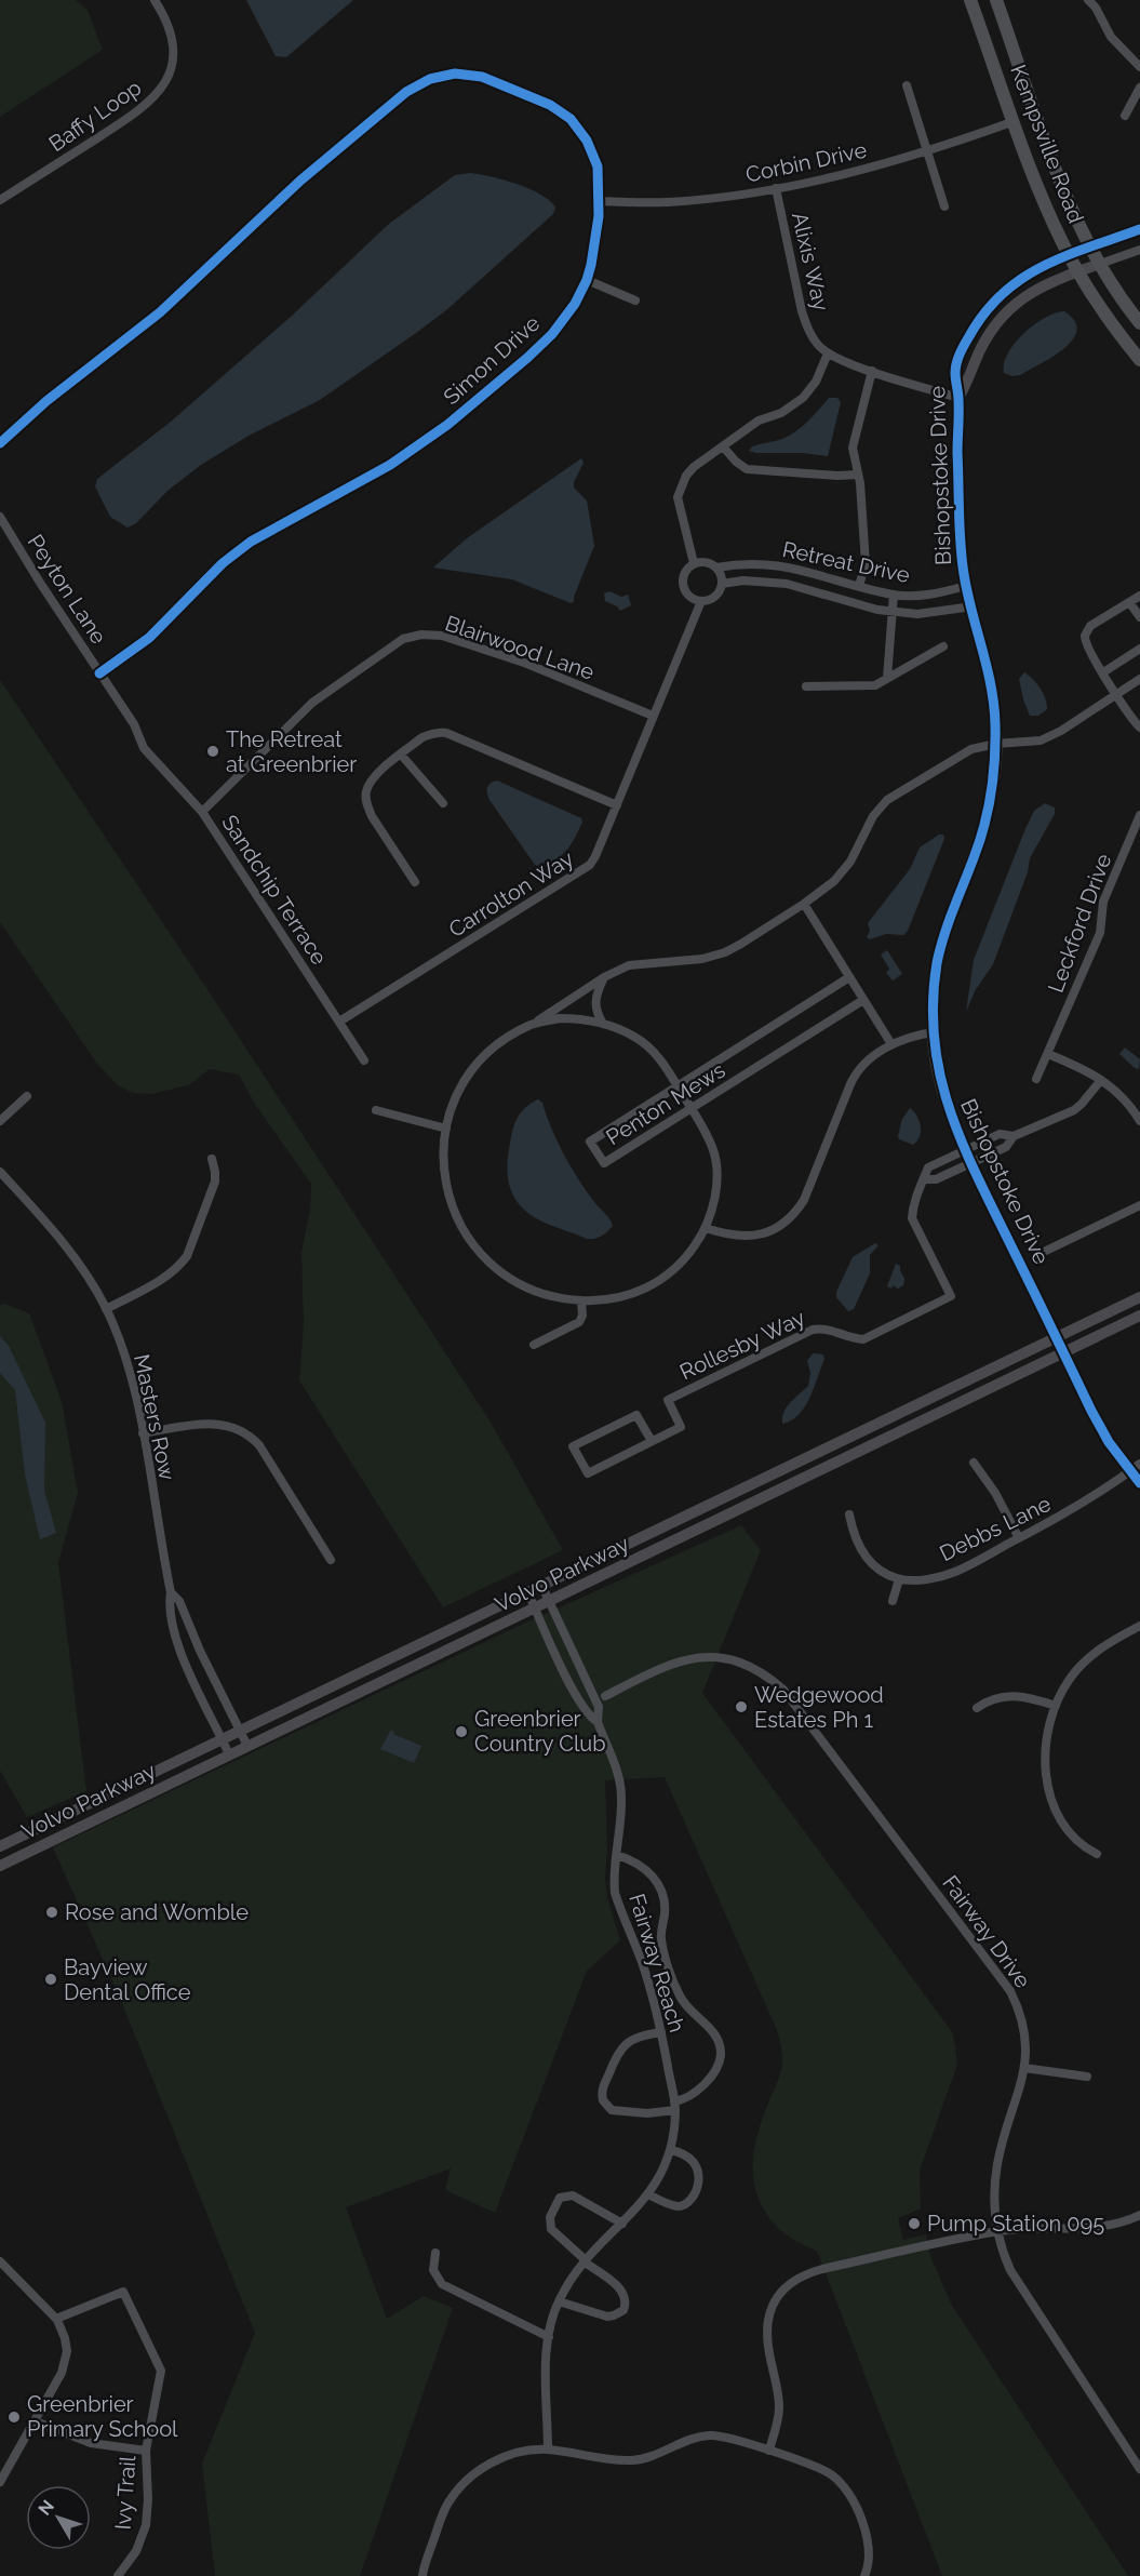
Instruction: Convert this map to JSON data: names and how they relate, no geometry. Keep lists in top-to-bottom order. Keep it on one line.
{"streets":{"main road":["Kempsville Road","Bishopstoke Drive","Volvo Parkway"],"street":["Baffy Loop","Corbin Drive","Alixis Way","Simon Drive","Retreat Drive","Peyton Lane","Blairwood Lane","Sandchip Terrace","Carrolton Way","Leckford Drive","Penton Mews","Rollesby Way","Masters Row","Debbs Lane","Fairway Drive","Fairway Reach","Ivy Trail"]},"crossings":[["Kempsville Road","Corbin Drive"],["Kempsville Road","Bishopstoke Drive"],["Corbin Drive","Alixis Way"],["Corbin Drive","Simon Drive"],["Alixis Way","Bishopstoke Drive"],["Simon Drive","Peyton Lane"],["Bishopstoke Drive","Retreat Drive"],["Bishopstoke Drive","Rollesby Way"],["Bishopstoke Drive","Volvo Parkway"],["Retreat Drive","Carrolton Way"],["Peyton Lane","Sandchip Terrace"],["Blairwood Lane","Sandchip Terrace"],["Blairwood Lane","Carrolton Way"],["Sandchip Terrace","Carrolton Way"],["Masters Row","Volvo Parkway"],["Volvo Parkway","Fairway Reach"]],"places":["The Retreat at Greenbrier","Wedgewood Estates Ph 1","Greenbrier Country Club","Rose and Womble","Bayview Dental Office","Pump Station 095","Greenbrier Primary School"],"north":"top left"}
